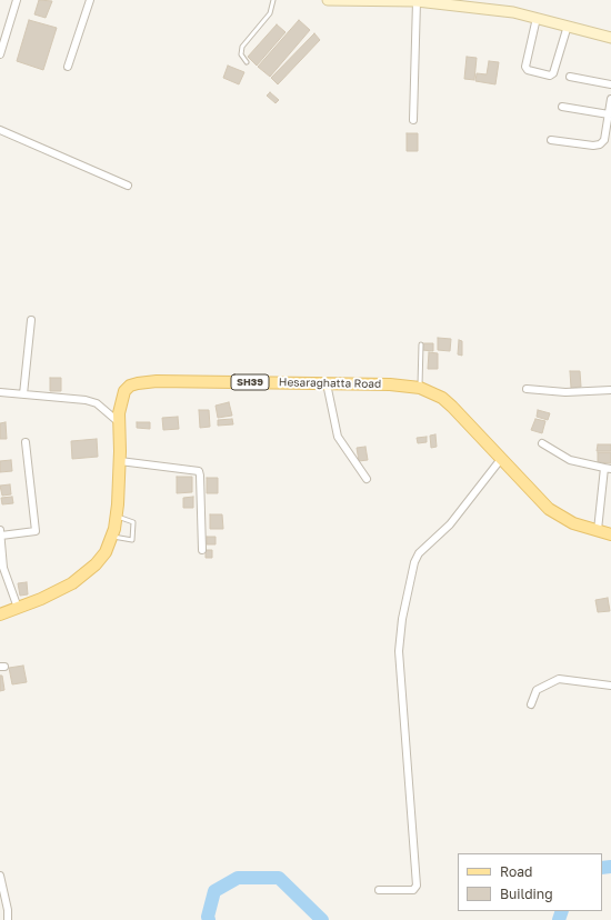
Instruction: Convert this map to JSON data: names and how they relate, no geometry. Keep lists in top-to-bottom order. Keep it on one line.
{"streets":{"main road":["SH39","Hesaraghatta Road"]},"legend":["Road","Building"]}
